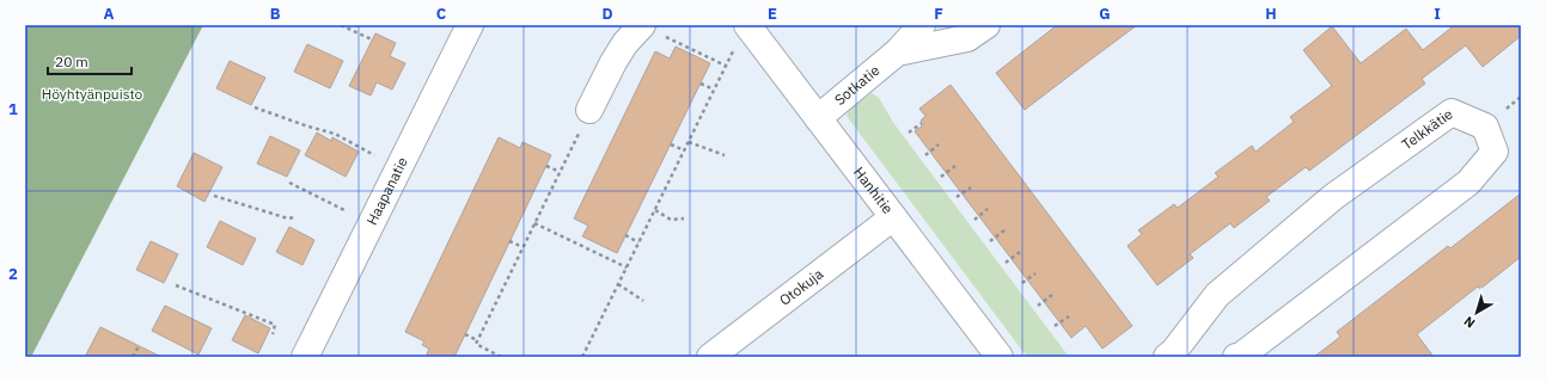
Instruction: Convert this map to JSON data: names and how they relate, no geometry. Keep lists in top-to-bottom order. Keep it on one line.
{"streets":{"street":["Sotkatie","Telkkätie","Haapanatie","Hanhitie","Otokuja"]},"crossings":[["Sotkatie","Hanhitie"],["Hanhitie","Otokuja"]],"parks":["Höyhtyänpuisto"],"scale_bar":"20 m","north":"bottom left","grid":{"columns":["A","B","C","D","E","F","G","H","I"],"rows":["1","2"]}}
